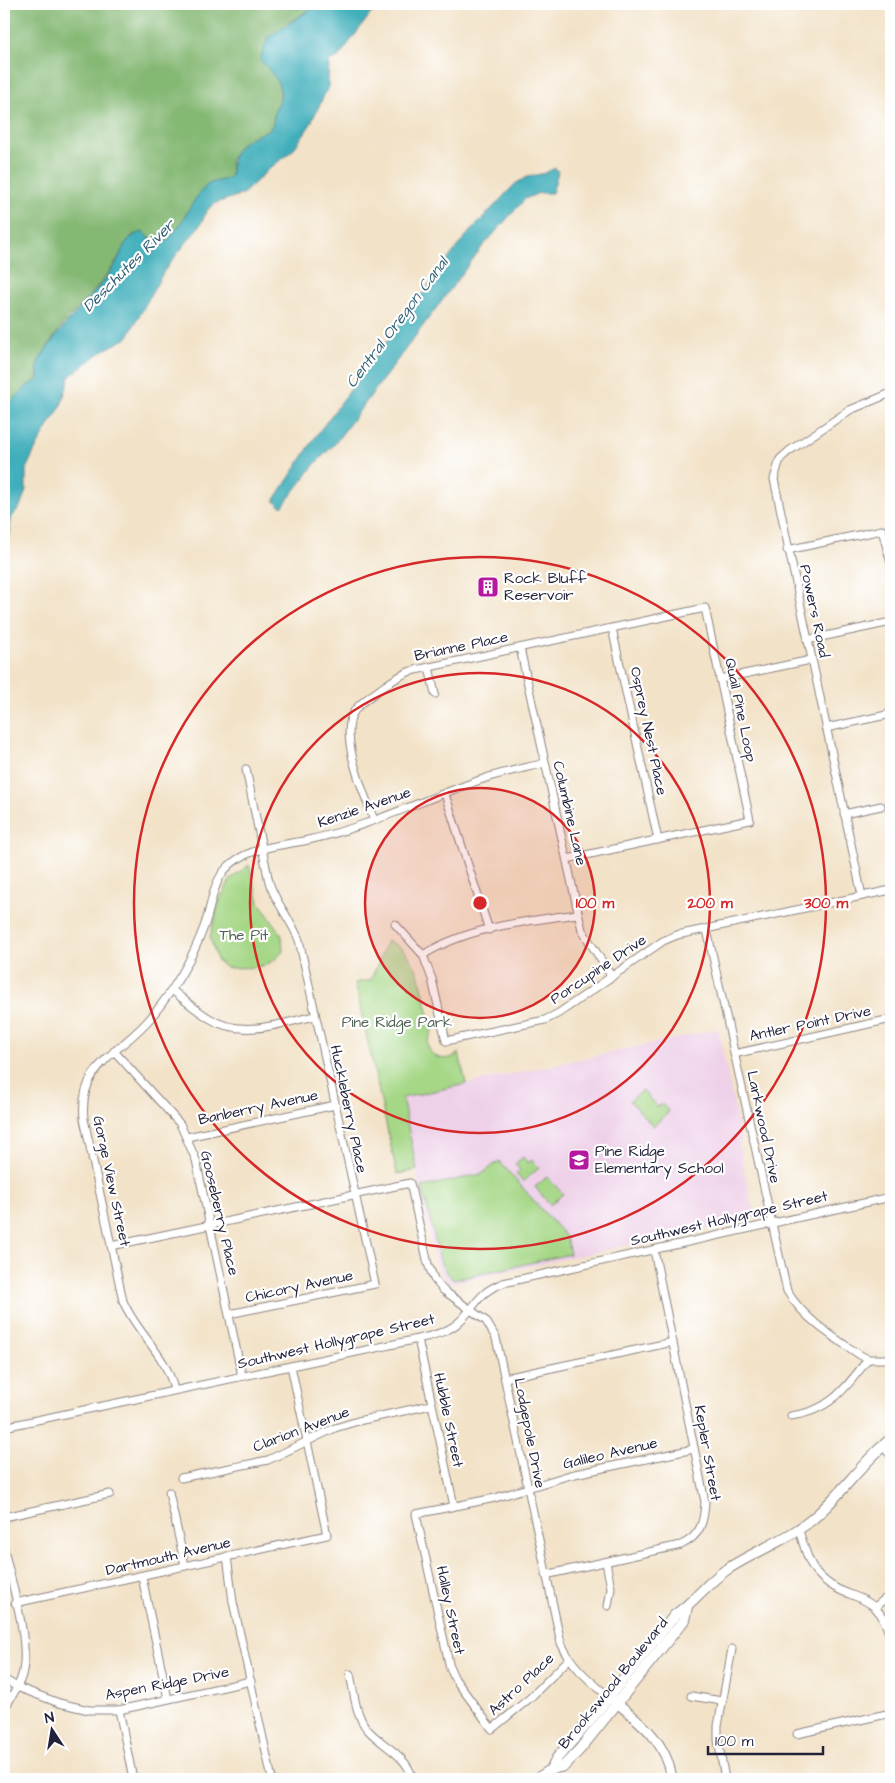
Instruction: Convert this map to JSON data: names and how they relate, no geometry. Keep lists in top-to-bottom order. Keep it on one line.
{"streets":{"main road":["Brookswood Boulevard"],"street":["Powers Road","Brianne Place","Quail Pine Loop","Osprey Nest Place","Kenzie Avenue","Columbine Lane","Porcupine Drive","Antler Point Drive","Banberry Avenue","Huckleberry Place","Larkwood Drive","Gorge View Street","Gooseberry Place","Southwest Hollygrape Street","Chicory Avenue","Hubble Street","Clarion Avenue","Lodgepole Drive","Galileo Avenue","Kepler Street","Dartmouth Avenue","Halley Street","Aspen Ridge Drive","Astro Place"]},"crossings":[["Powers Road","Porcupine Drive"],["Brianne Place","Quail Pine Loop"],["Brianne Place","Kenzie Avenue"],["Brianne Place","Columbine Lane"],["Quail Pine Loop","Osprey Nest Place"],["Quail Pine Loop","Columbine Lane"],["Kenzie Avenue","Columbine Lane"],["Kenzie Avenue","Huckleberry Place"],["Kenzie Avenue","Gorge View Street"],["Columbine Lane","Porcupine Drive"],["Porcupine Drive","Larkwood Drive"],["Antler Point Drive","Larkwood Drive"],["Banberry Avenue","Huckleberry Place"],["Banberry Avenue","Gooseberry Place"],["Huckleberry Place","Gorge View Street"],["Huckleberry Place","Chicory Avenue"],["Huckleberry Place","Lodgepole Drive"],["Larkwood Drive","Southwest Hollygrape Street"],["Gorge View Street","Gooseberry Place"],["Gorge View Street","Southwest Hollygrape Street"],["Gooseberry Place","Southwest Hollygrape Street"],["Gooseberry Place","Chicory Avenue"],["Southwest Hollygrape Street","Hubble Street"],["Southwest Hollygrape Street","Lodgepole Drive"],["Southwest Hollygrape Street","Kepler Street"],["Hubble Street","Clarion Avenue"],["Hubble Street","Galileo Avenue"],["Clarion Avenue","Dartmouth Avenue"],["Lodgepole Drive","Galileo Avenue"],["Lodgepole Drive","Kepler Street"],["Lodgepole Drive","Brookswood Boulevard"],["Lodgepole Drive","Astro Place"],["Galileo Avenue","Kepler Street"],["Galileo Avenue","Halley Street"],["Halley Street","Astro Place"]],"water":["Deschutes River","Central Oregon Canal"],"parks":["The Pit","Pine Ridge Park"],"places":{"building":["Rock Bluff Reservoir"],"school or university":["Pine Ridge Elementary School"]},"scale_bar":"100 m","north":"top","rings":["100 m","200 m","300 m"]}
